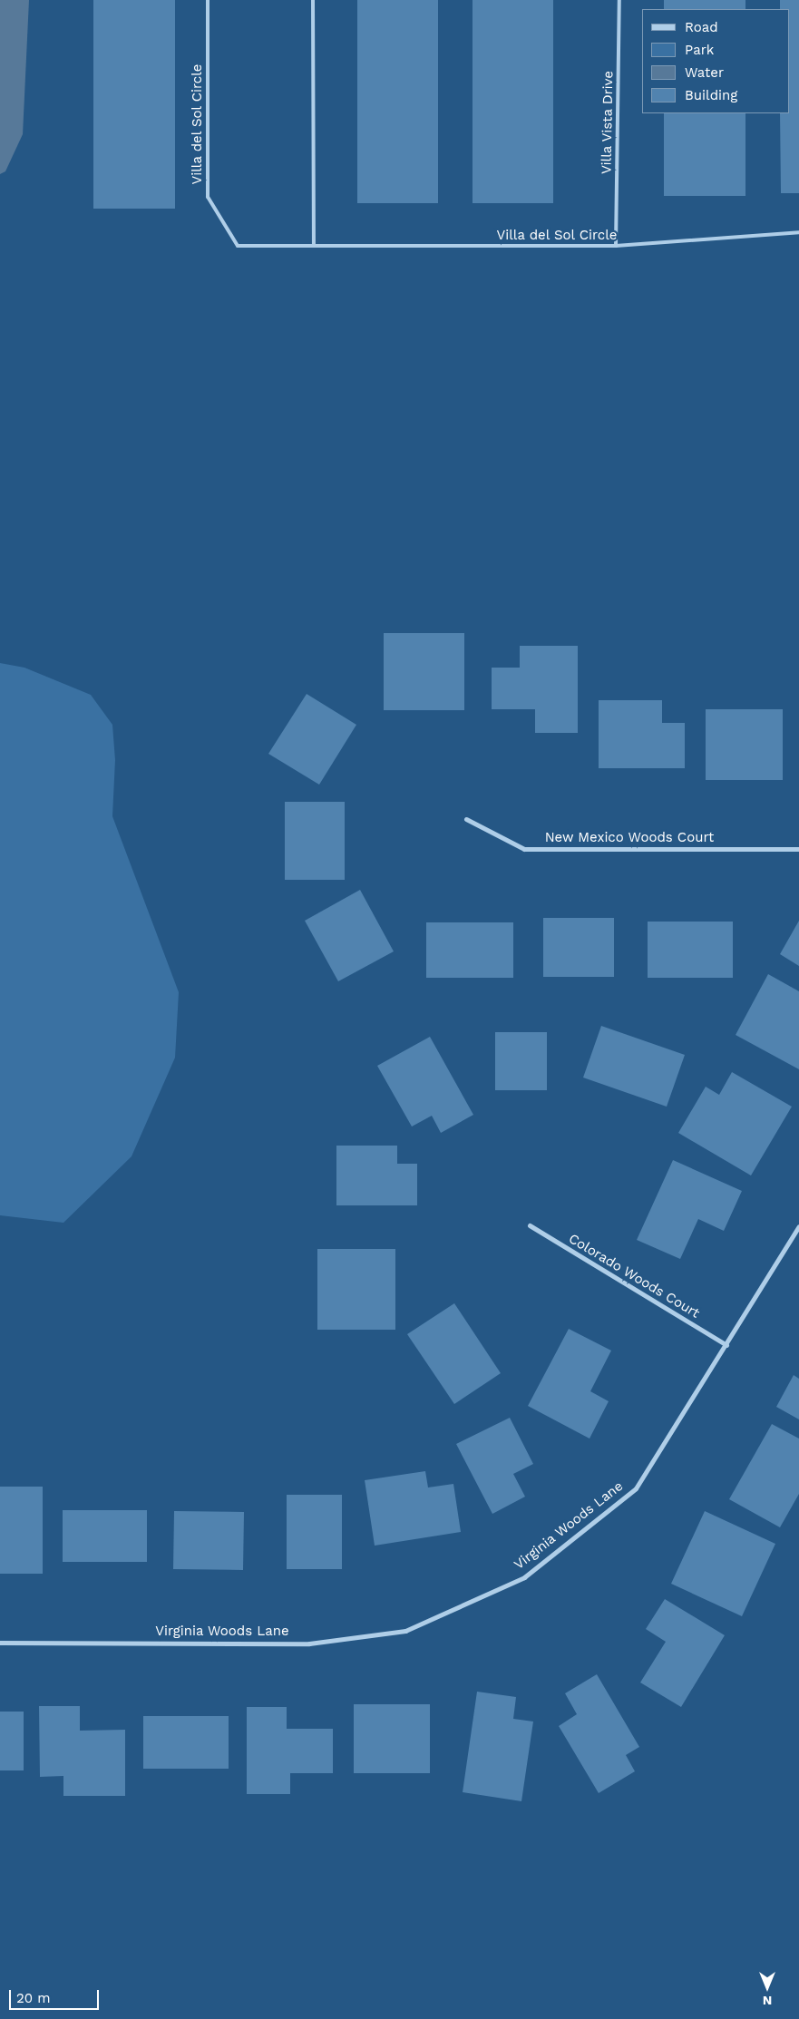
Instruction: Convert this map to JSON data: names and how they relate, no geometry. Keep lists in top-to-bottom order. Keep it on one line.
{"streets":{"street":["New Mexico Woods Court","Colorado Woods Court","Virginia Woods Lane"],"lane":["Villa Vista Drive","Villa del Sol Circle"]},"crossings":[["Villa Vista Drive","Villa del Sol Circle"],["Colorado Woods Court","Virginia Woods Lane"]],"legend":["Road","Park","Water","Building"],"scale_bar":"20 m","north":"bottom"}
